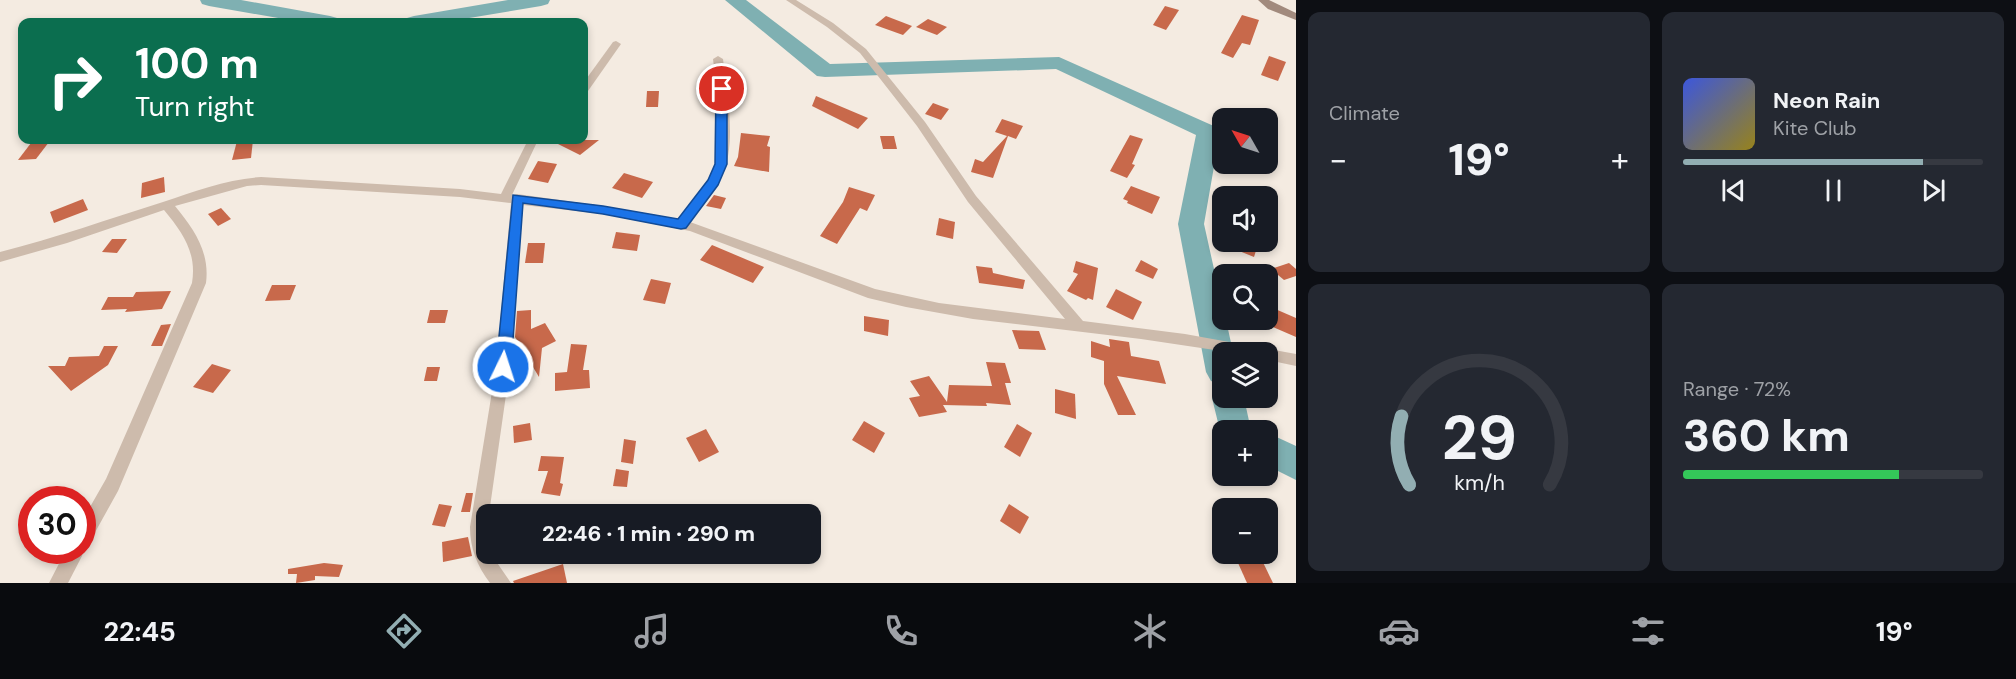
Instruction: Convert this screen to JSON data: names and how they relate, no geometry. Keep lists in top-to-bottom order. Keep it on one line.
{"north":"top left","page":{"tile":["Climate",["Range · 72%","360 km"]],"turn":["100 m","Turn right"],"song":["Neon Rain","Kite Club"],"map_buttons":["+","−"],"heat":["−","19°","+"],"limit":"30","trip":"22:46 · 1 min · 290 m","tabs":["22:45","19°"],"gauge":["29","km/h"]}}
